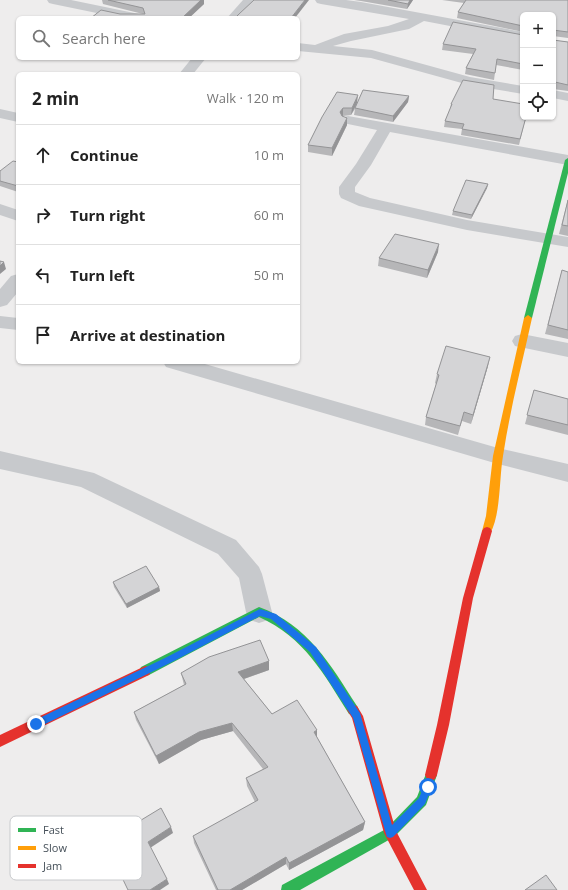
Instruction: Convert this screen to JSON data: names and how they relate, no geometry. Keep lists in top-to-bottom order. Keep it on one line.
{"legend":["Fast","Slow","Jam"],"page":{"map_buttons":["+","−"],"search":"Search here","heading":["2 min","Walk · 120 m"],"list":[["Continue","10 m"],["Turn right","60 m"],["Turn left","50 m"],"Arrive at destination"]}}
